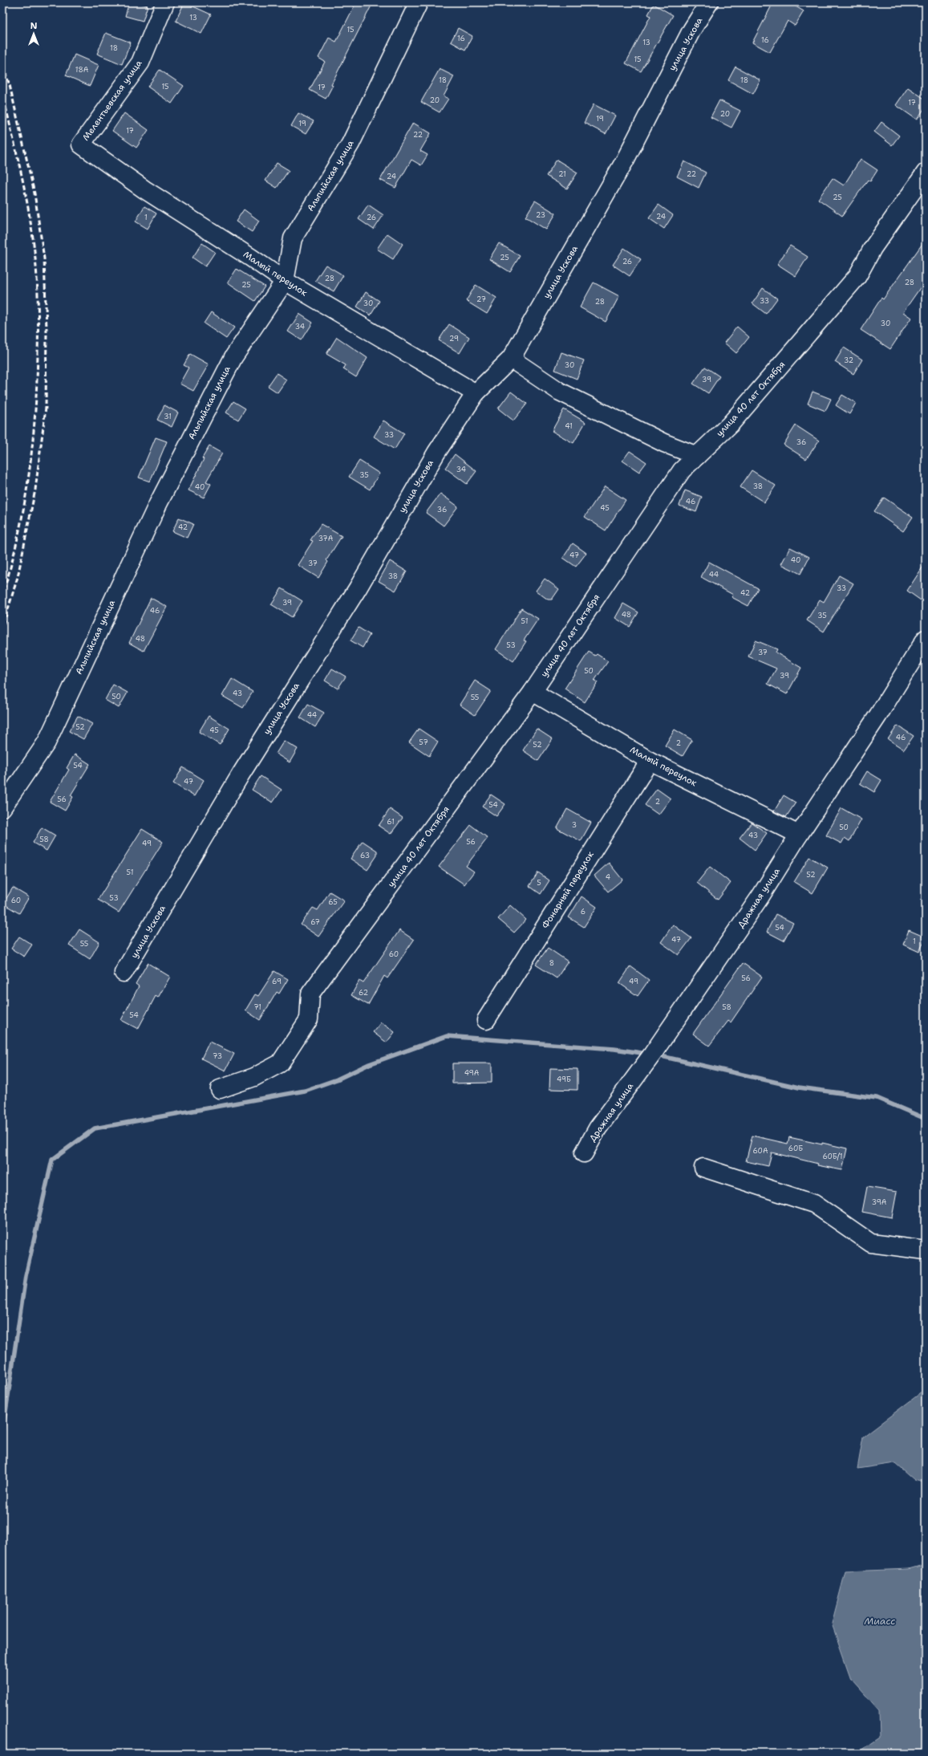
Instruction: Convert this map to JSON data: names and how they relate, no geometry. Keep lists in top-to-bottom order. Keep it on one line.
{"streets":{"street":["улица Ускова","Мелентьевская улица","Альпийская улица","Малый переулок","улица 40 лет Октября","Фонарный переулок","Дражная улица"]},"crossings":[["улица Ускова","Малый переулок"],["Мелентьевская улица","Малый переулок"],["Альпийская улица","Малый переулок"],["Малый переулок","улица 40 лет Октября"],["Малый переулок","Фонарный переулок"],["Малый переулок","Дражная улица"]],"water":["Миасс"],"house_numbers":["13","15","16","16","13","18","15","18А","18","18","15","17","20","17","20","19","19","17","22","21","22","24","25","23","24","1","26","25","26","28","28","25","27","33","28","30","30","34","29","32","30","39","31","41","33","36","34","35","38","40","46","45","36","42","37А","47","40","37","44","38","33","42","39","46","48","35","51","48","53","37","50","39","43","50","55","44","52","45","46","57","2","52","54","47","56","2","54","61","3","50","43","58","56","49","63","51","52","4","5","53","60","65","6","67","54","47","1","55","60","8","56","69","49","62","71","58","54","73","49А","49Б","60Б","60А","60Б/1","39А"],"north":"top"}
